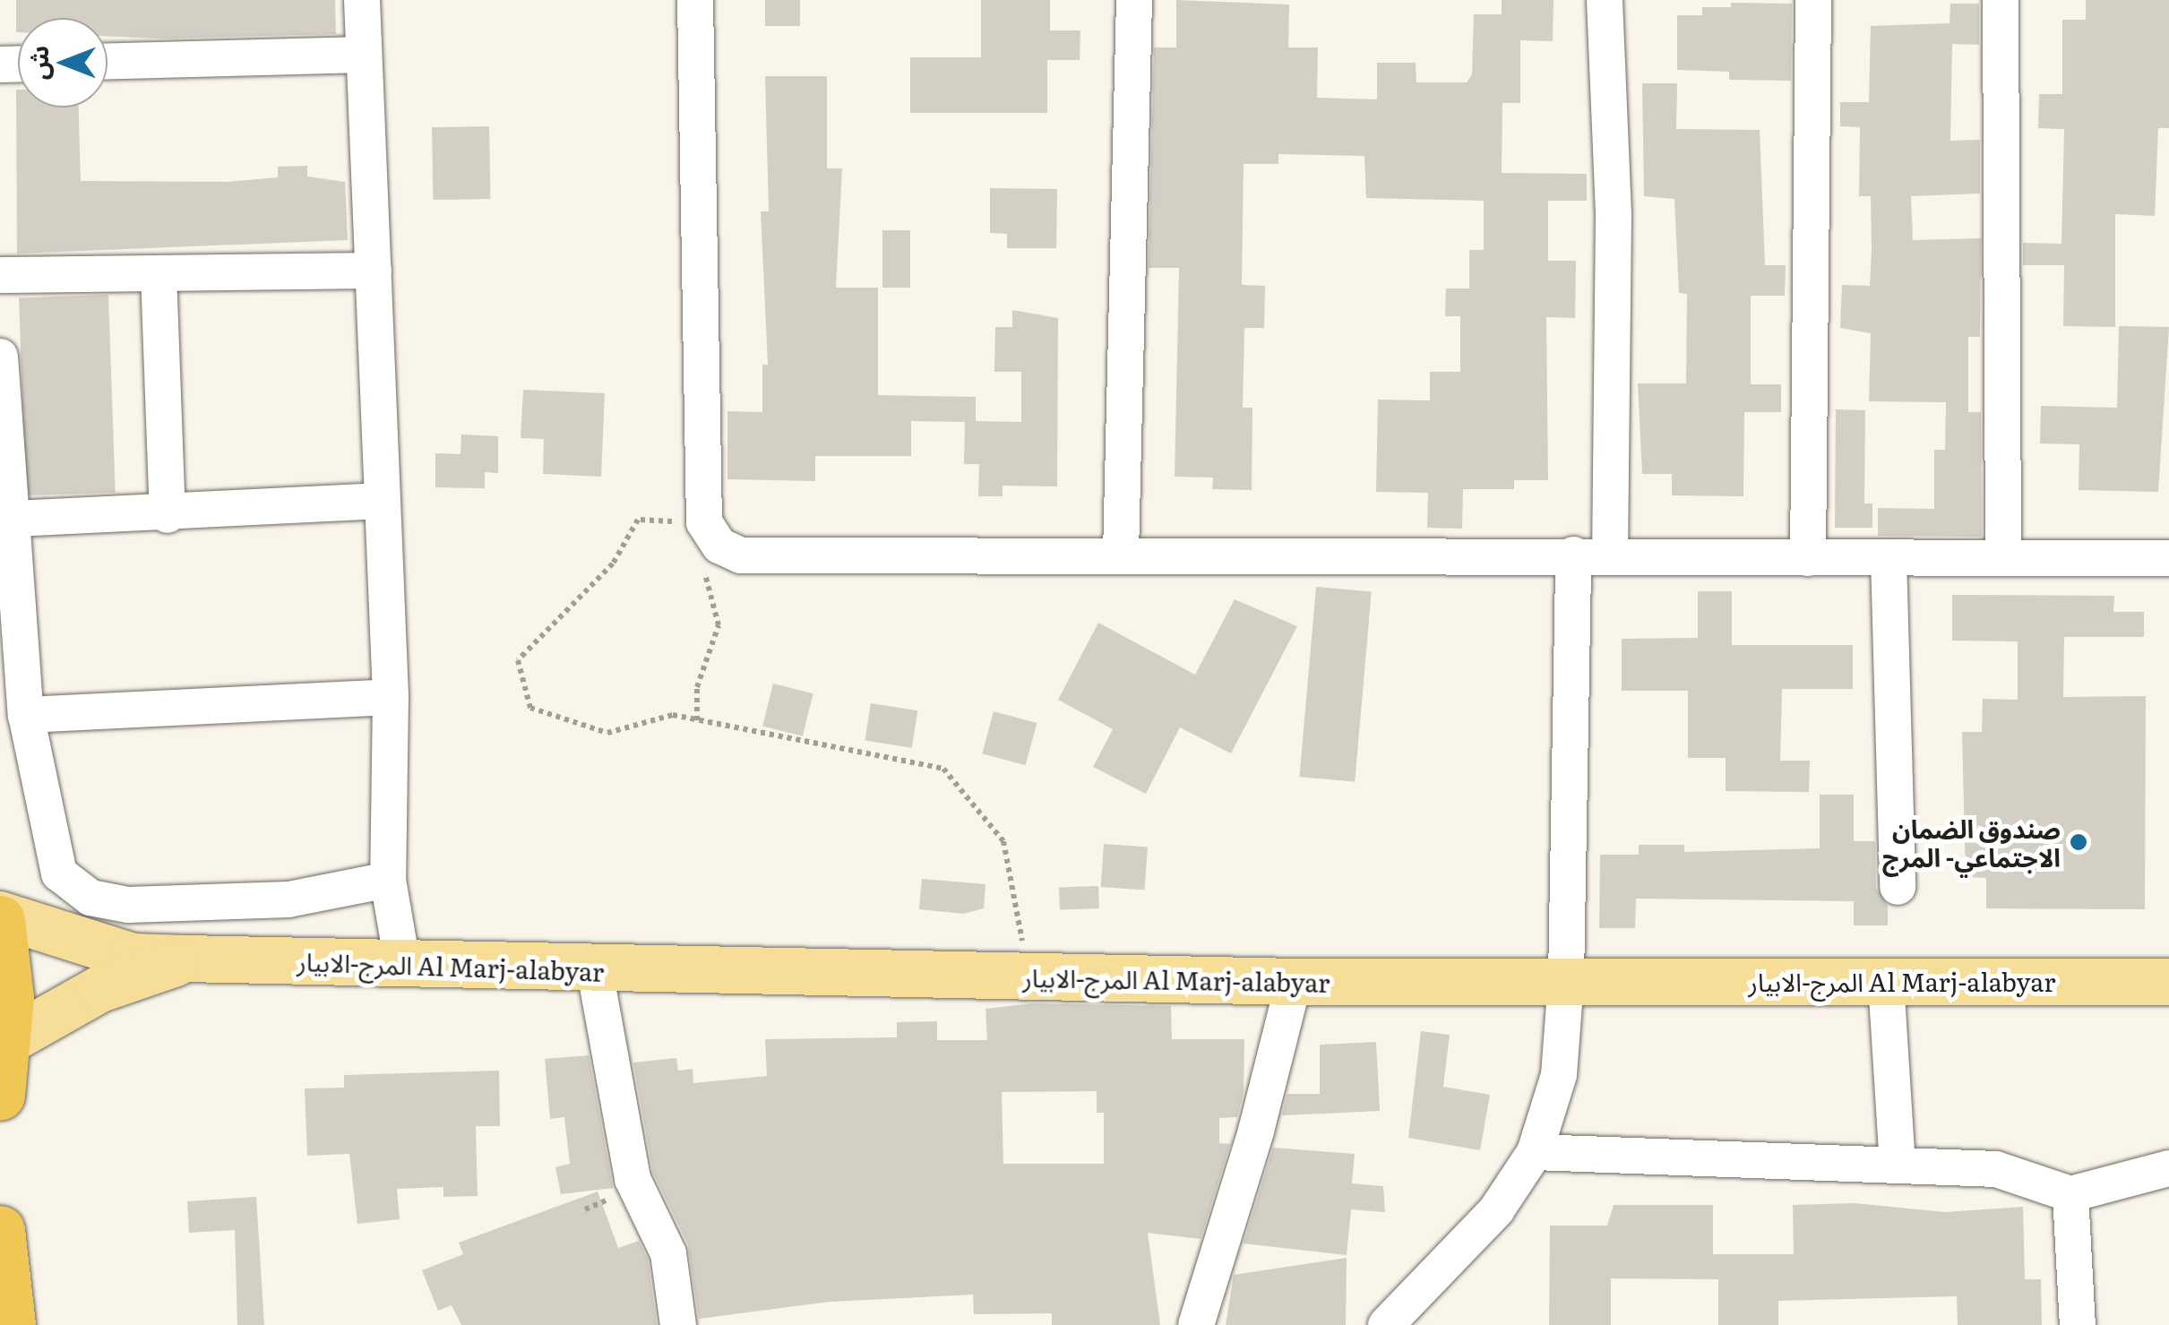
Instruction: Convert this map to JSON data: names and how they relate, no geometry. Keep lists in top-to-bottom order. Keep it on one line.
{"streets":{"main road":["المرج-الابيار Al Marj-alabyar"]},"places":["صندوق الضمان الاجتماعي- المرج"],"north":"left"}
